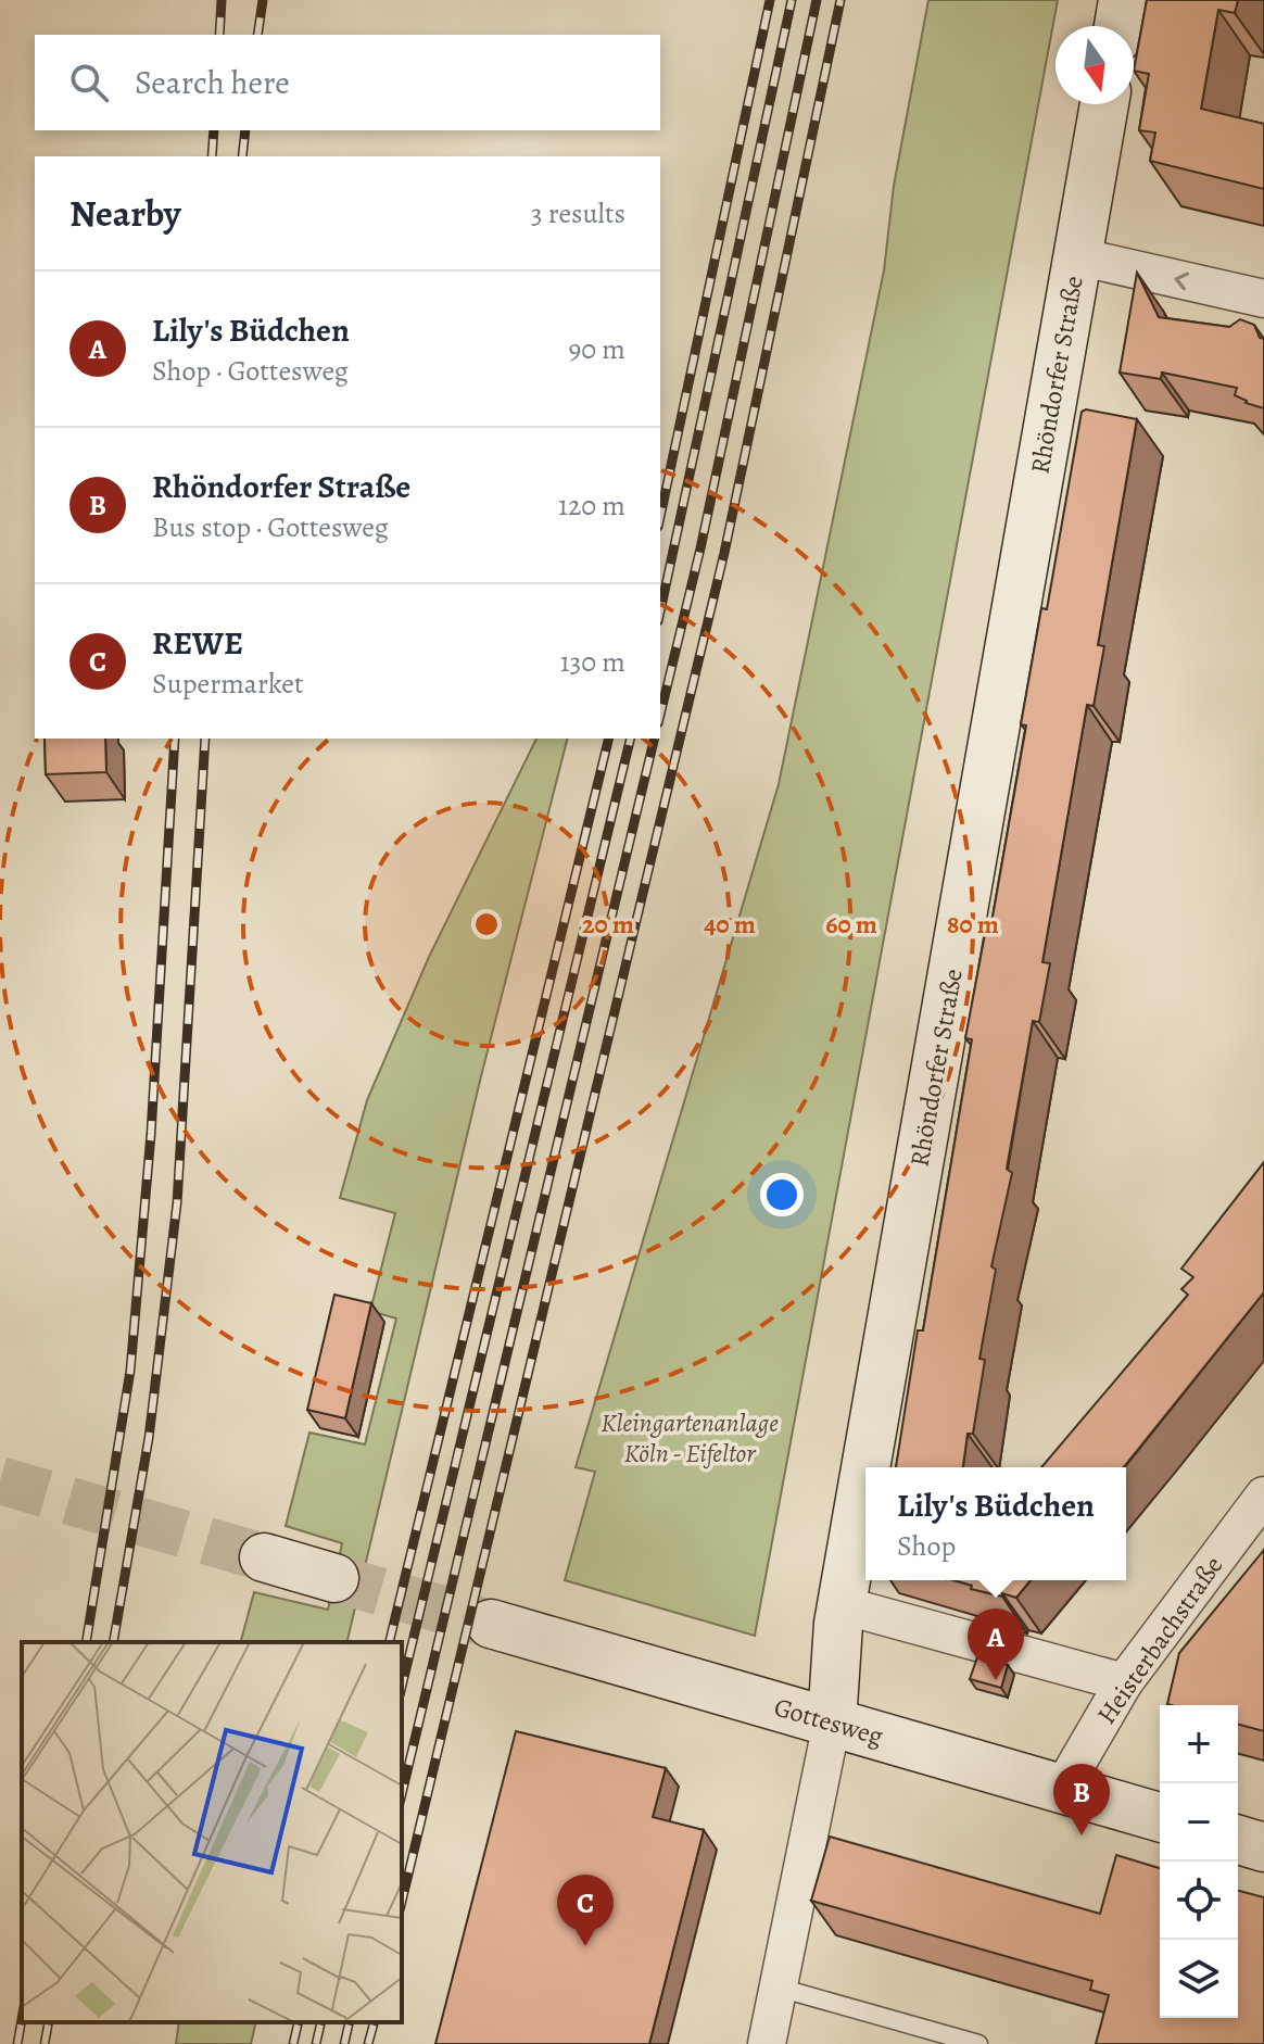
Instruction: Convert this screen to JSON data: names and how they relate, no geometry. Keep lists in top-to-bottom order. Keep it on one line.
{"streets":{"street":["Rhöndorfer Straße","Heisterbachstraße","Gottesweg"]},"crossings":[["Rhöndorfer Straße","Gottesweg"],["Heisterbachstraße","Gottesweg"]],"parks":["Kleingartenanlage Köln - Eifeltor"],"north":"bottom","page":{"search":"Search here","heading":["Nearby","3 results"],"list":[{"mark":"A","name":"Lily's Büdchen","note":"Shop · Gottesweg","value":"90 m"},{"mark":"B","name":"Rhöndorfer Straße","note":"Bus stop · Gottesweg","value":"120 m"},{"mark":"C","name":"REWE","note":"Supermarket","value":"130 m"}],"popup":["Lily's Büdchen","Shop"],"pins":["A","B","C"],"map_buttons":["+","−"]},"rings":["20 m","40 m","60 m","80 m"]}
